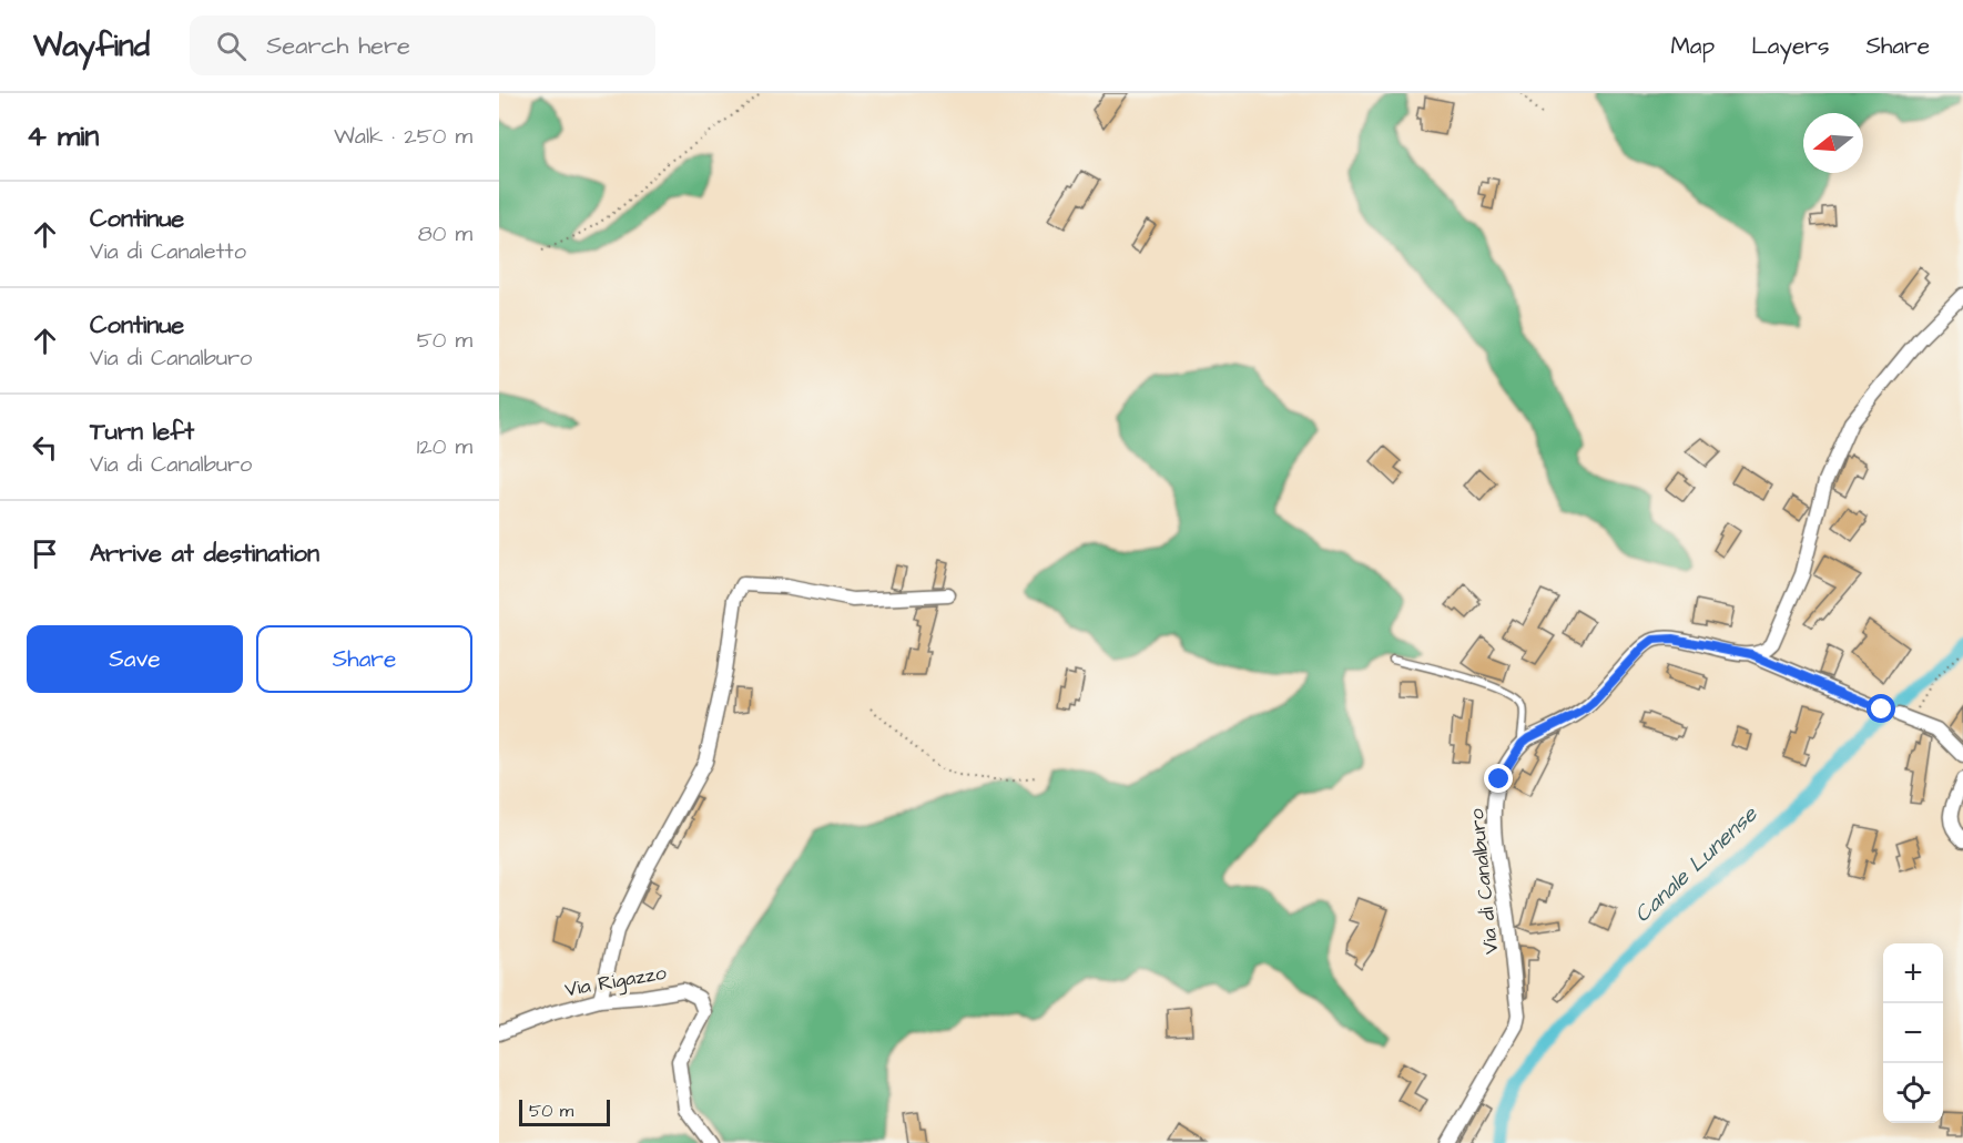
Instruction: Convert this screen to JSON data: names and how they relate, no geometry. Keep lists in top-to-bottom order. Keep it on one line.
{"streets":{"street":["Via di Canalburo","Via Rigazzo"]},"water":["Canale Lunense"],"scale_bar":"50 m","north":"left","page":{"header":"Wayfind","search":"Search here","nav":["Map","Layers","Share"],"heading":["4 min","Walk · 250 m"],"list":[["Continue","Via di Canaletto","80 m"],["Continue","Via di Canalburo","50 m"],["Turn left","Via di Canalburo","120 m"],"Arrive at destination"],"buttons":["Save","Share"],"map_buttons":["+","−"],"scale":"50 m"}}
